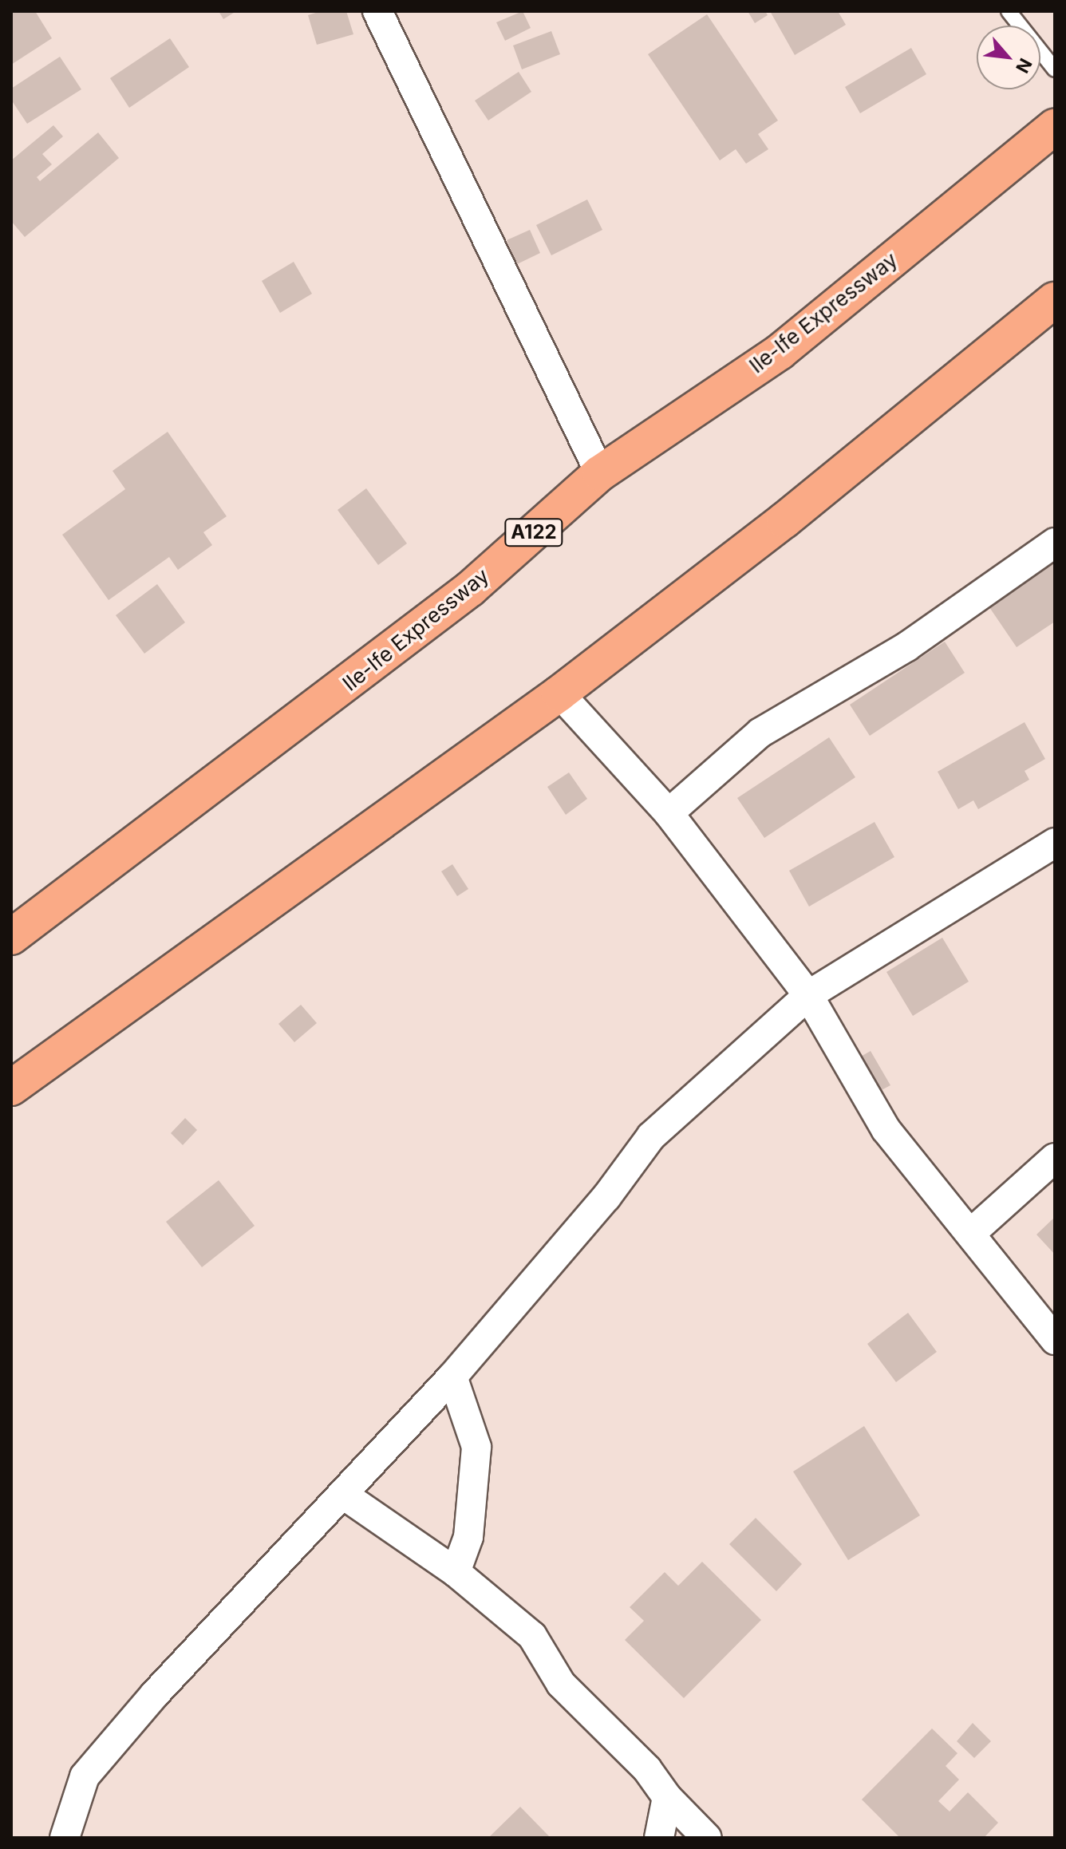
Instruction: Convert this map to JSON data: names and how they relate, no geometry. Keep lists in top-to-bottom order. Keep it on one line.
{"streets":{"highway":["Ile-Ife Expressway","A122"]},"north":"bottom right"}
